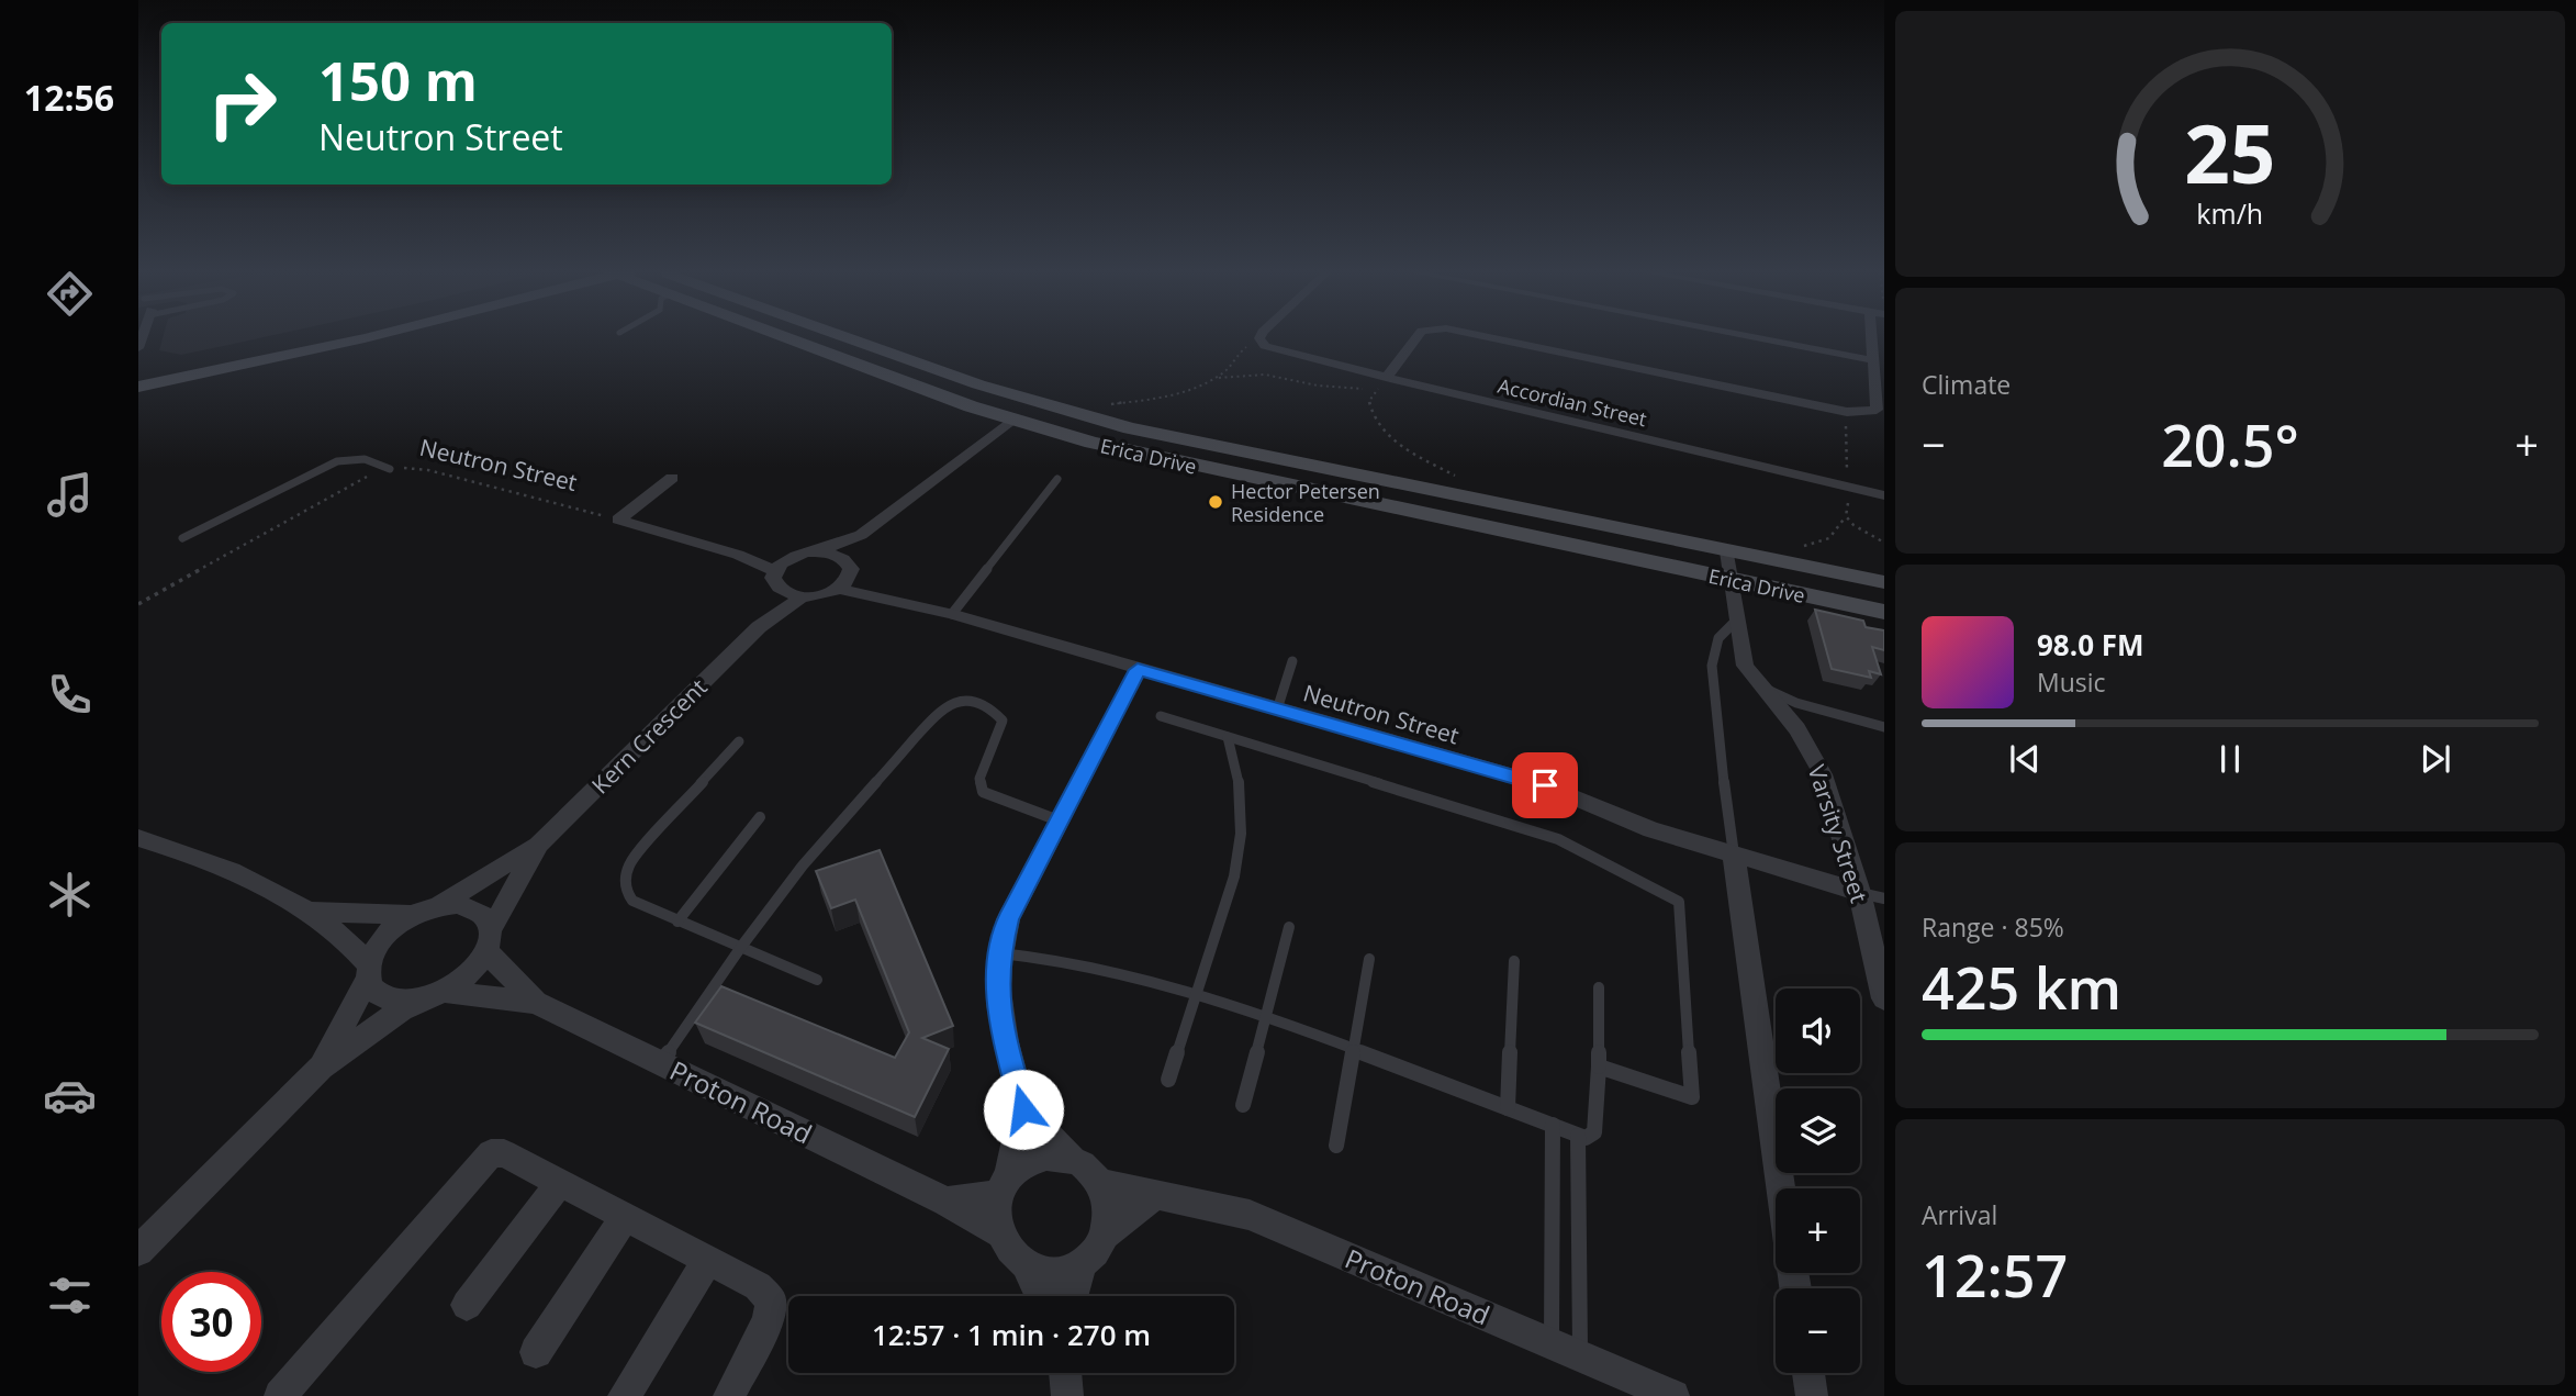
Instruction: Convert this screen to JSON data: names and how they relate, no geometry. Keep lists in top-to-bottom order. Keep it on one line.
{"streets":{"main road":["Erica Drive"],"street":["Accordian Street","Neutron Street","Kern Crescent","Varsity Street","Proton Road"]},"crossings":[["Erica Drive","Varsity Street"],["Neutron Street","Kern Crescent"],["Neutron Street","Varsity Street"],["Kern Crescent","Proton Road"]],"places":["Hector Petersen Residence"],"page":{"tabs":"12:56","turn":["150 m","Neutron Street"],"tile":["Climate",["Range · 85%","425 km"],["Arrival","12:57"]],"heat":["−","20.5°","+"],"song":["98.0 FM","Music"],"map_buttons":["+","−"],"limit":"30","trip":"12:57 · 1 min · 270 m","gauge":["25","km/h"]}}
